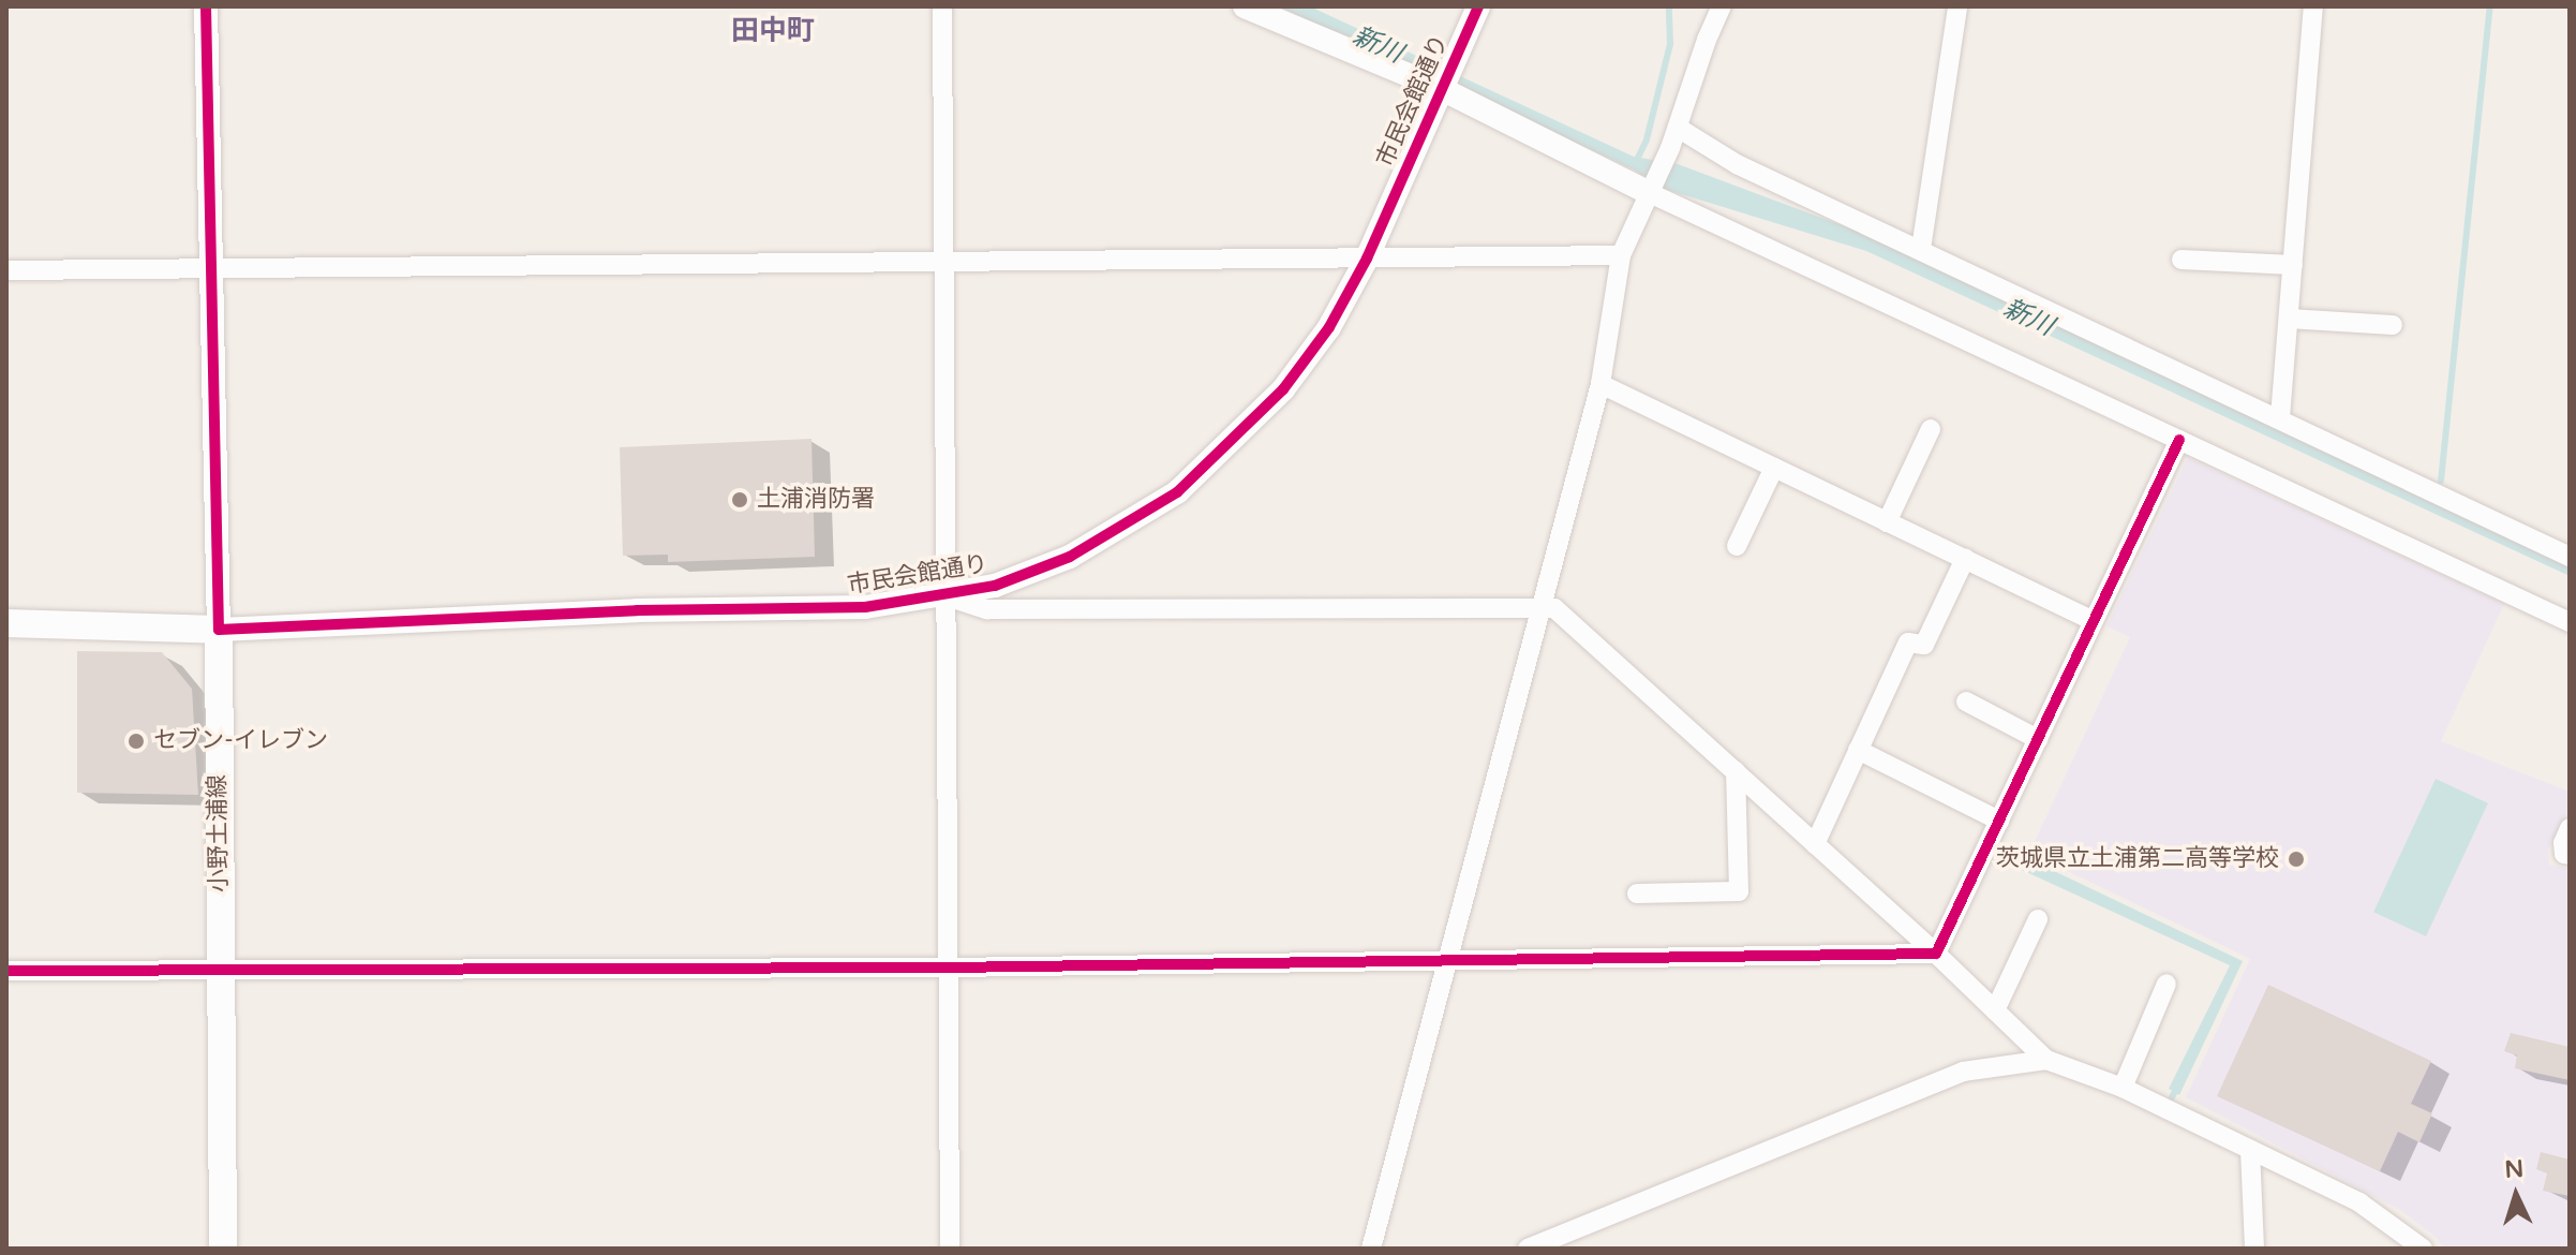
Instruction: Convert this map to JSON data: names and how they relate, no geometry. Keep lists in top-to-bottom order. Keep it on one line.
{"streets":{"main road":["小野土浦線"],"street":["市民会館通り"]},"crossings":[["市民会館通り","小野土浦線"]],"districts":["田中町"],"water":["新川"],"places":["土浦消防署","セブン-イレブン","茨城県立土浦第二高等学校"],"north":"top"}
